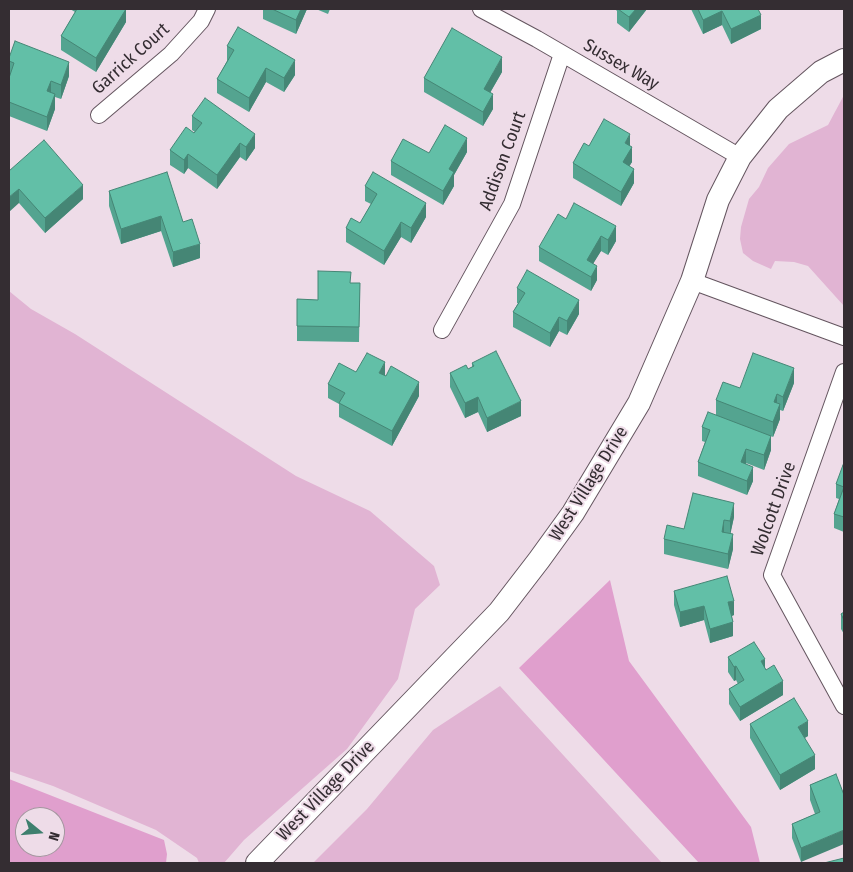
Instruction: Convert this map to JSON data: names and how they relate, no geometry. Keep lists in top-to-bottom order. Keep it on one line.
{"streets":{"street":["Garrick Court","Sussex Way","Addison Court","West Village Drive","Wolcott Drive"]},"crossings":[["Sussex Way","Addison Court"],["Sussex Way","West Village Drive"]],"north":"right"}
